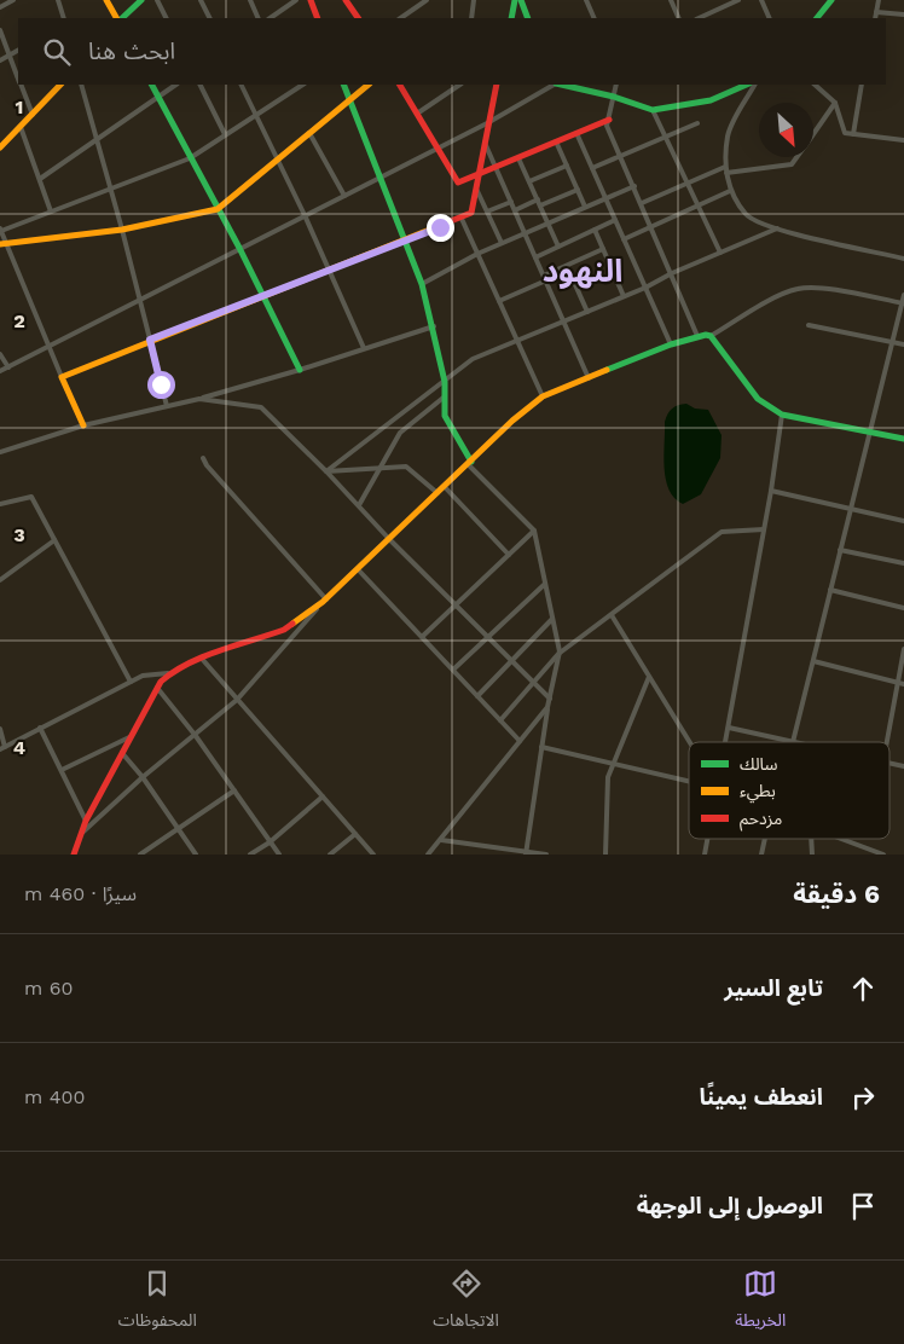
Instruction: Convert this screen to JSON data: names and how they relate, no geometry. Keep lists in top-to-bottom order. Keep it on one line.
{"districts":["النهود"],"legend":["سالك","بطيء","مزدحم"],"north":"bottom right","page":{"search":"ابحث هنا","heading":["6 دقيقة","سيرًا · 460 m"],"list":[["تابع السير","60 m"],["انعطف يمينًا","400 m"],"الوصول إلى الوجهة"],"nav":["الخريطة","الاتجاهات","المحفوظات"]},"grid":{"rows":["1","2","3","4"]}}
